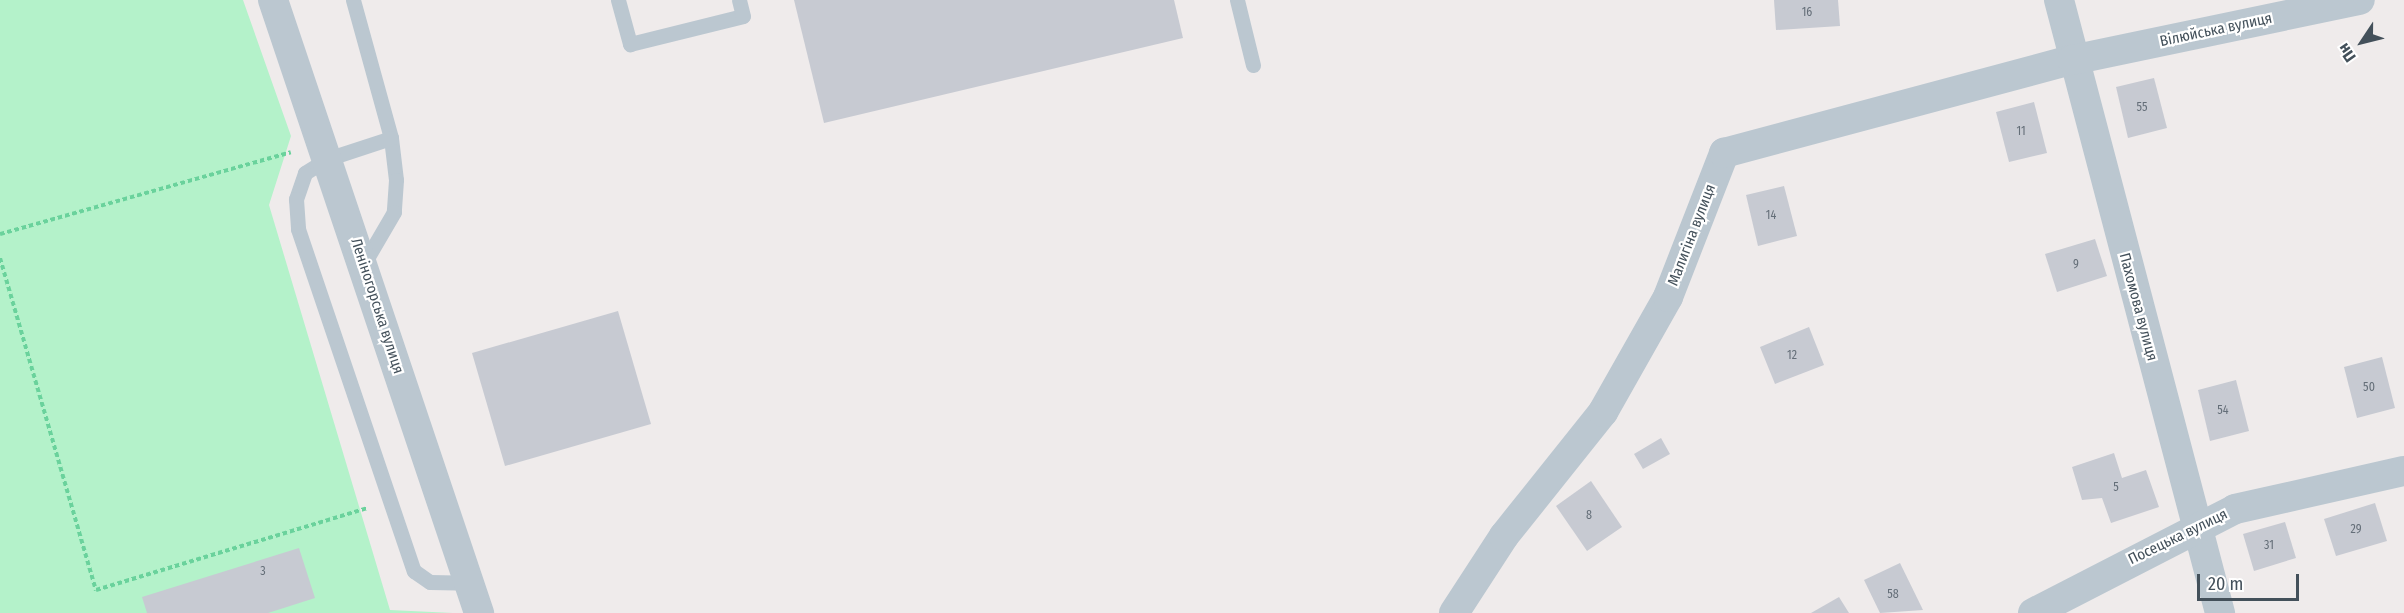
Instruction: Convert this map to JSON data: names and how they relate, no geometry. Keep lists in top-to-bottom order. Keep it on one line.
{"streets":{"street":["Вілюйська вулиця","Малигіна вулиця","Леніногорська вулиця","Пахомова вулиця","Посецька вулиця"]},"crossings":[["Вілюйська вулиця","Малигіна вулиця"],["Вілюйська вулиця","Пахомова вулиця"],["Малигіна вулиця","Пахомова вулиця"],["Пахомова вулиця","Посецька вулиця"]],"house_numbers":["16","55","11","14","9","12","50","54","5","8","29","31","3","58"],"scale_bar":"20 m","north":"bottom left"}
